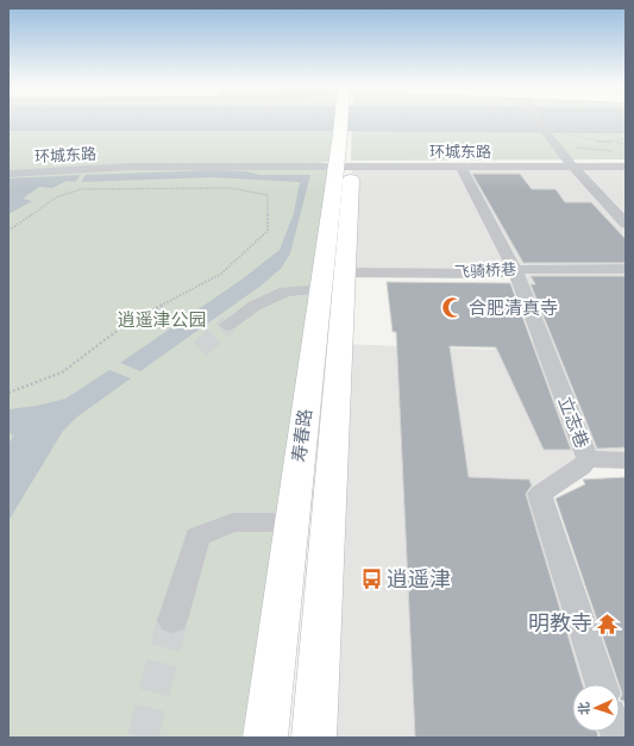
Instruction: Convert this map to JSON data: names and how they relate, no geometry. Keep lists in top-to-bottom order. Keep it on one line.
{"streets":{"main road":["寿春路"],"street":["环城东路","飞骑桥巷","立志巷"]},"crossings":[["环城东路","立志巷"],["环城东路","寿春路"],["飞骑桥巷","立志巷"],["飞骑桥巷","寿春路"]],"parks":["逍遥津公园"],"places":{"mosque":["合肥清真寺"],"bus stop":["逍遥津"],"temple":["明教寺"]},"north":"left"}
